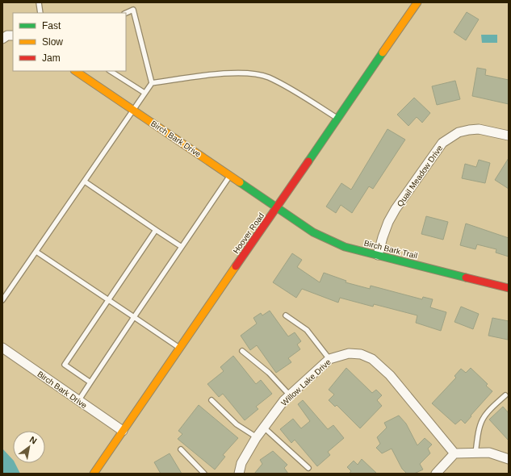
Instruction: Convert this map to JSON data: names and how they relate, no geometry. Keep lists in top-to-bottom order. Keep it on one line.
{"streets":{"main road":["Birch Bark Drive","Hoover Road","Birch Bark Trail"],"street":["Quail Meadow Drive","Willow Lake Drive"]},"crossings":[["Birch Bark Drive","Hoover Road"],["Birch Bark Drive","Birch Bark Trail"],["Quail Meadow Drive","Birch Bark Trail"],["Hoover Road","Birch Bark Trail"]],"legend":["Fast","Slow","Jam"],"north":"top right"}
